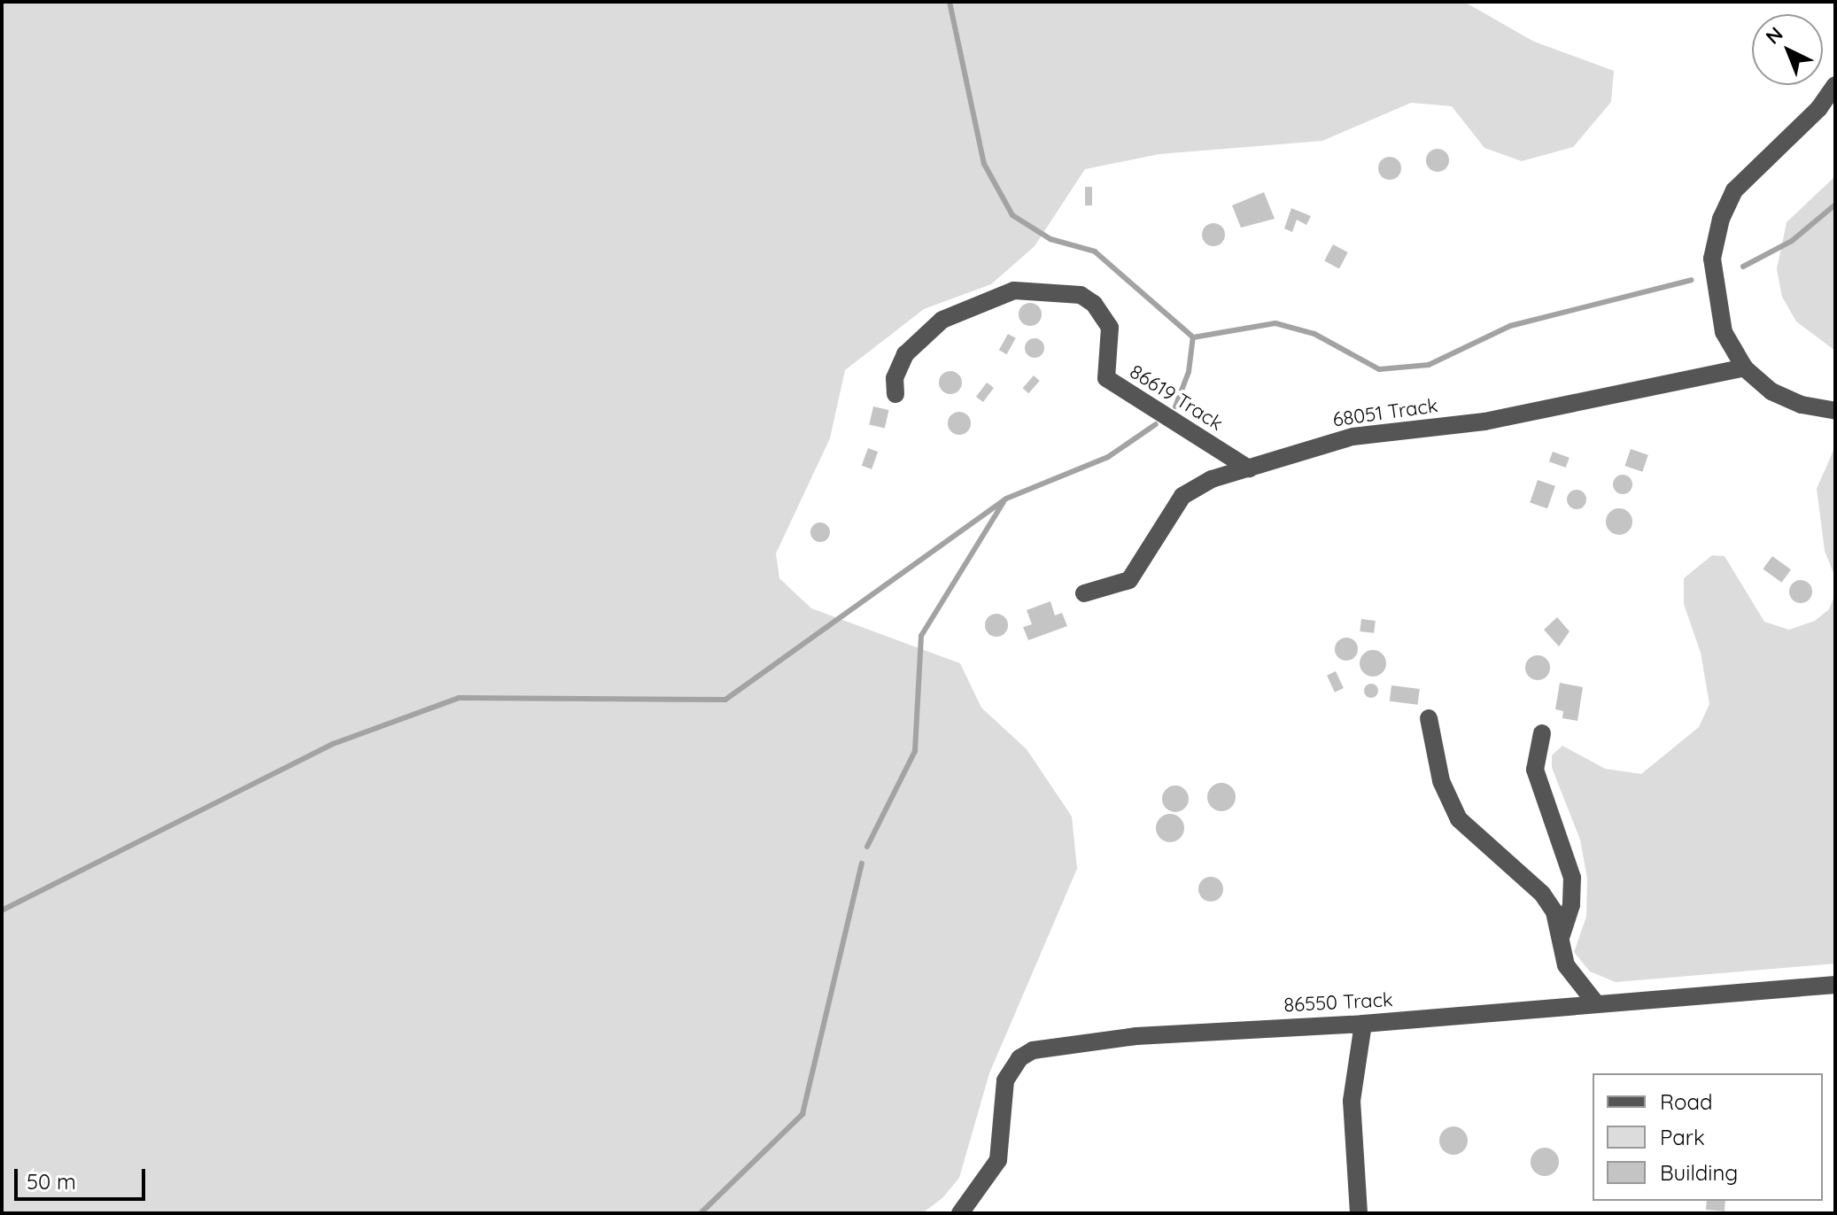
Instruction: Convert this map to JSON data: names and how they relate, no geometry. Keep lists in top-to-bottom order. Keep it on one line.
{"streets":{"street":["86619 Track","68051 Track","86550 Track"]},"crossings":[["86619 Track","68051 Track"]],"legend":["Road","Park","Building"],"scale_bar":"50 m","north":"top left"}
